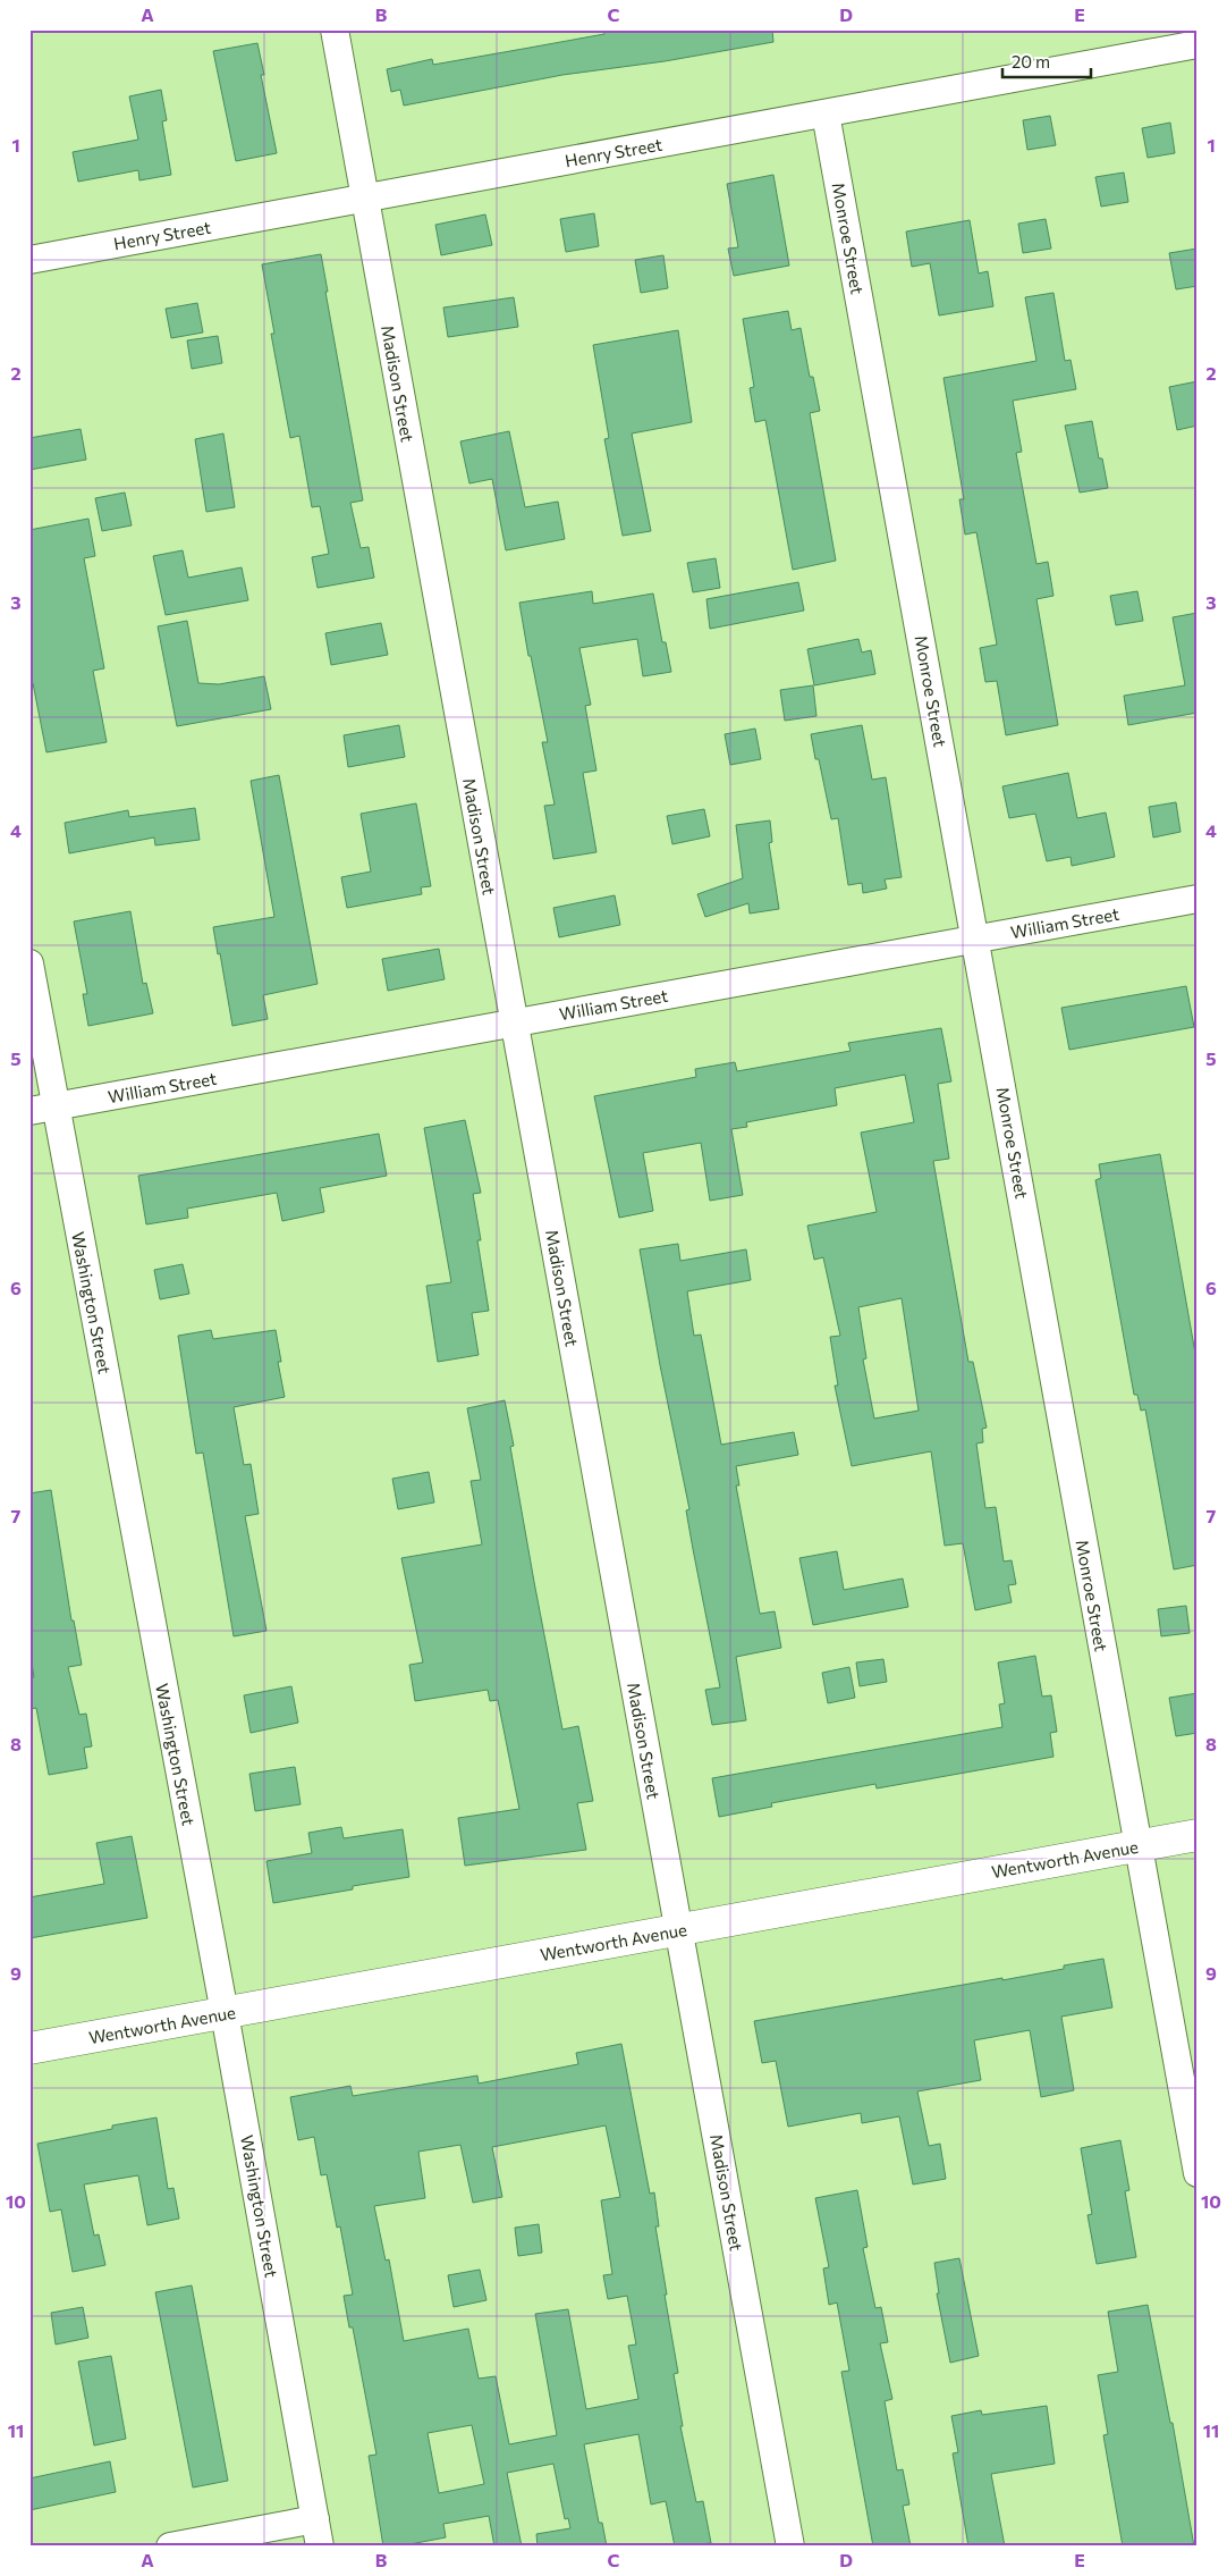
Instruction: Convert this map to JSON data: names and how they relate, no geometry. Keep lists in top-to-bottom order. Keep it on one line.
{"streets":{"street":["Henry Street","Monroe Street","Madison Street","William Street","Washington Street","Wentworth Avenue"]},"crossings":[["Henry Street","Monroe Street"],["Henry Street","Madison Street"],["Monroe Street","William Street"],["Monroe Street","Wentworth Avenue"],["Madison Street","William Street"],["Madison Street","Wentworth Avenue"],["William Street","Washington Street"],["Washington Street","Wentworth Avenue"]],"scale_bar":"20 m","grid":{"columns":["A","B","C","D","E"],"rows":["1","2","3","4","5","6","7","8","9","10","11"]}}
